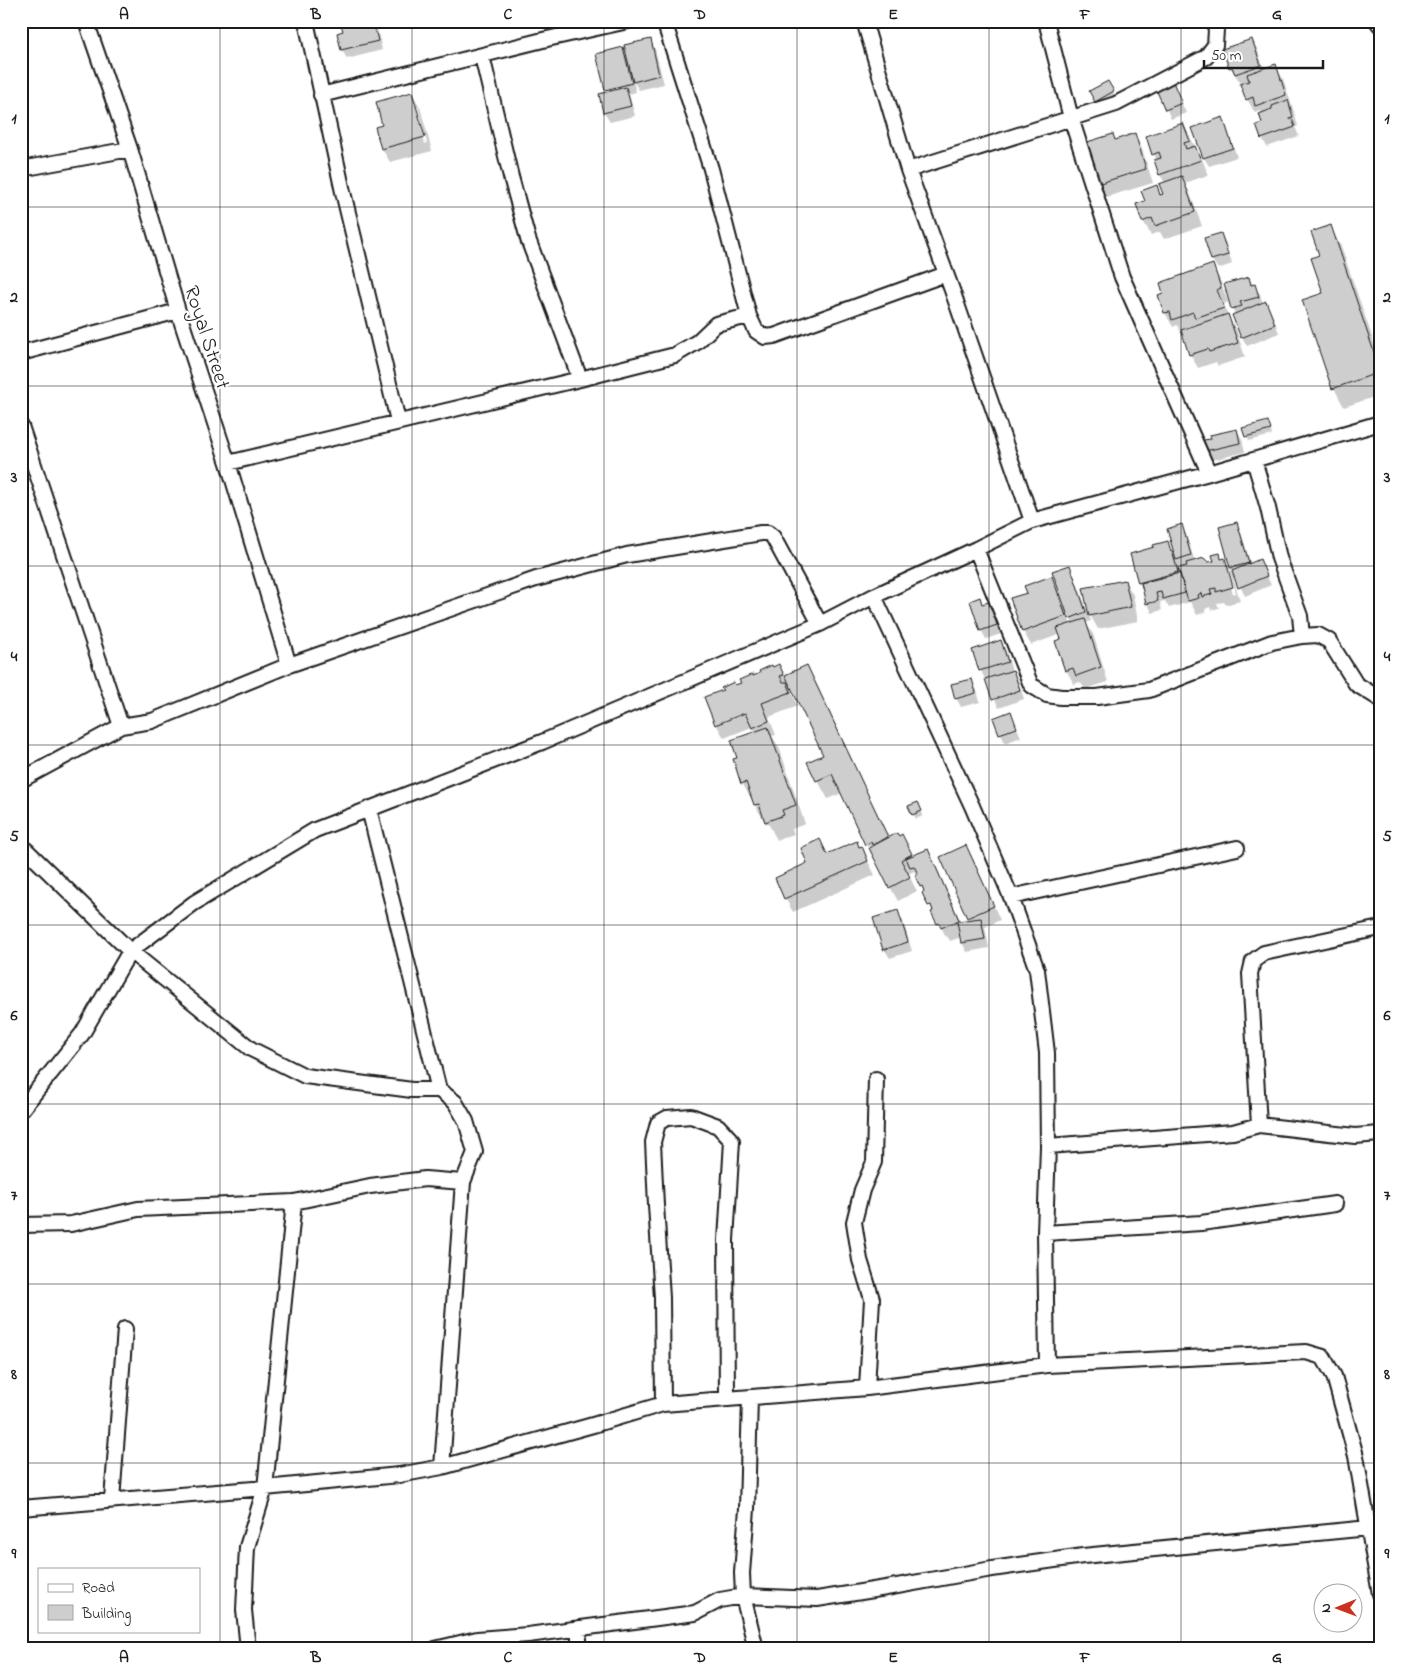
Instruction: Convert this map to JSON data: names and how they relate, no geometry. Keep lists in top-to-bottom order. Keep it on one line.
{"streets":{"street":["Royal Street"]},"legend":["Road","Building"],"scale_bar":"50 m","north":"left","grid":{"columns":["A","B","C","D","E","F","G"],"rows":["1","2","3","4","5","6","7","8","9"]}}
